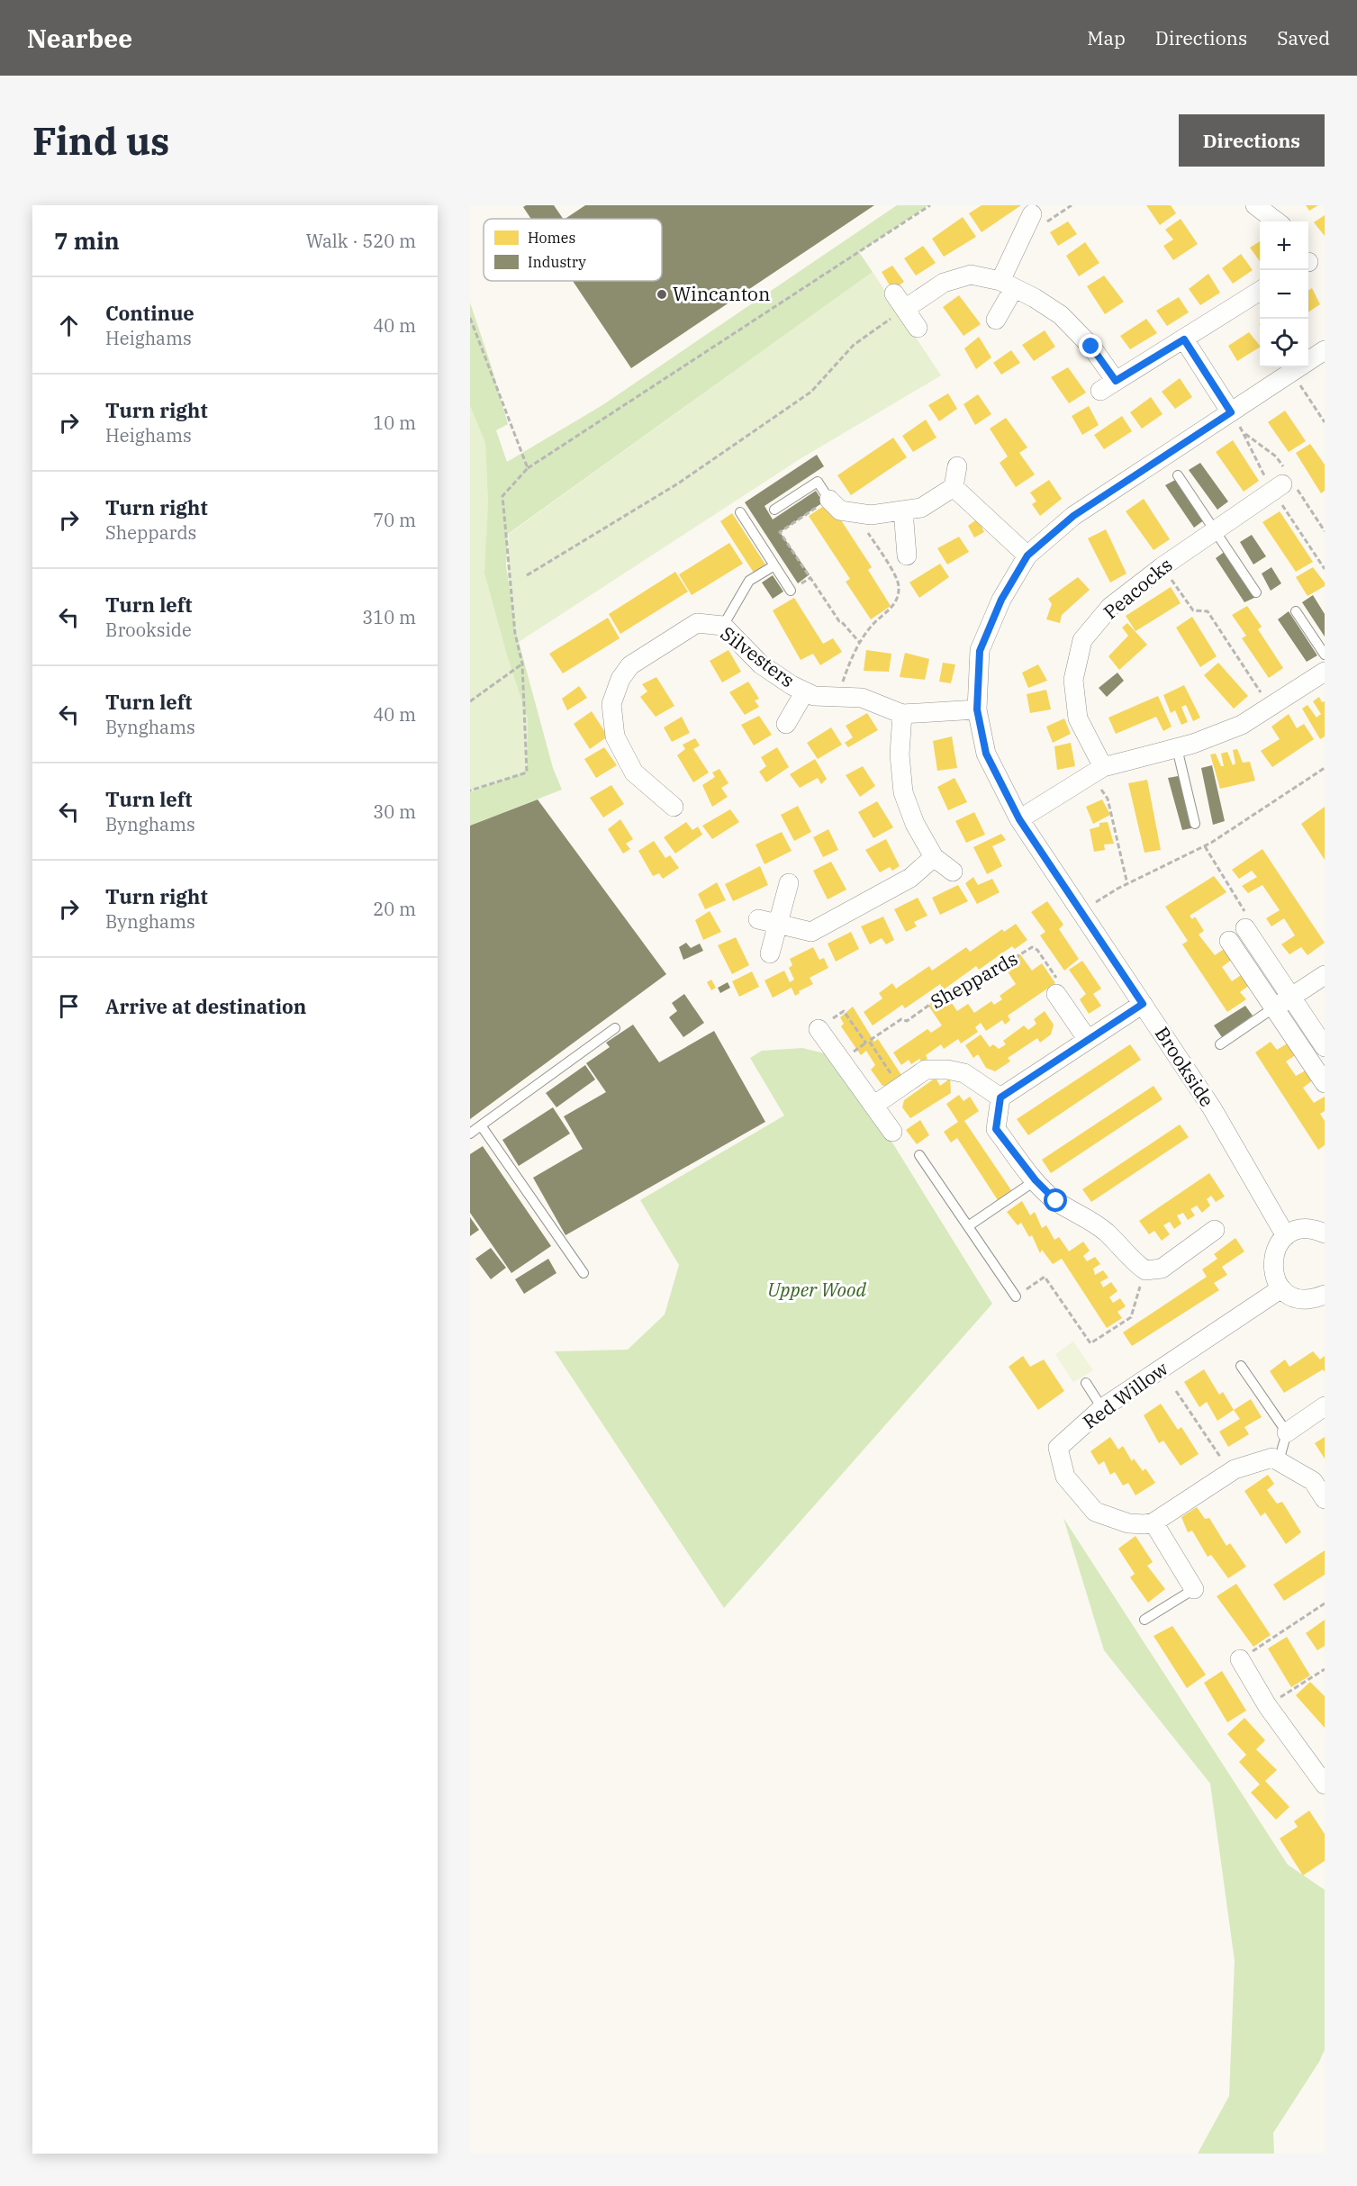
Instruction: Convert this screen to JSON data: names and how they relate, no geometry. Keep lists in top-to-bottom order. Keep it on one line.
{"streets":{"street":["Peacocks","Silvesters","Brookside","Red Willow"],"path":["Sheppards"]},"crossings":[["Silvesters","Brookside"]],"parks":["Upper Wood"],"places":["Wincanton"],"legend":["Homes","Industry"],"page":{"header":"Nearbee","nav":["Map","Directions","Saved"],"buttons":"Directions","title":"Find us","heading":["7 min","Walk · 520 m"],"map_buttons":["+","−"],"list":[["Continue","Heighams","40 m"],["Turn right","Heighams","10 m"],["Turn right","Sheppards","70 m"],["Turn left","Brookside","310 m"],["Turn left","Bynghams","40 m"],["Turn left","Bynghams","30 m"],["Turn right","Bynghams","20 m"],"Arrive at destination"]}}
